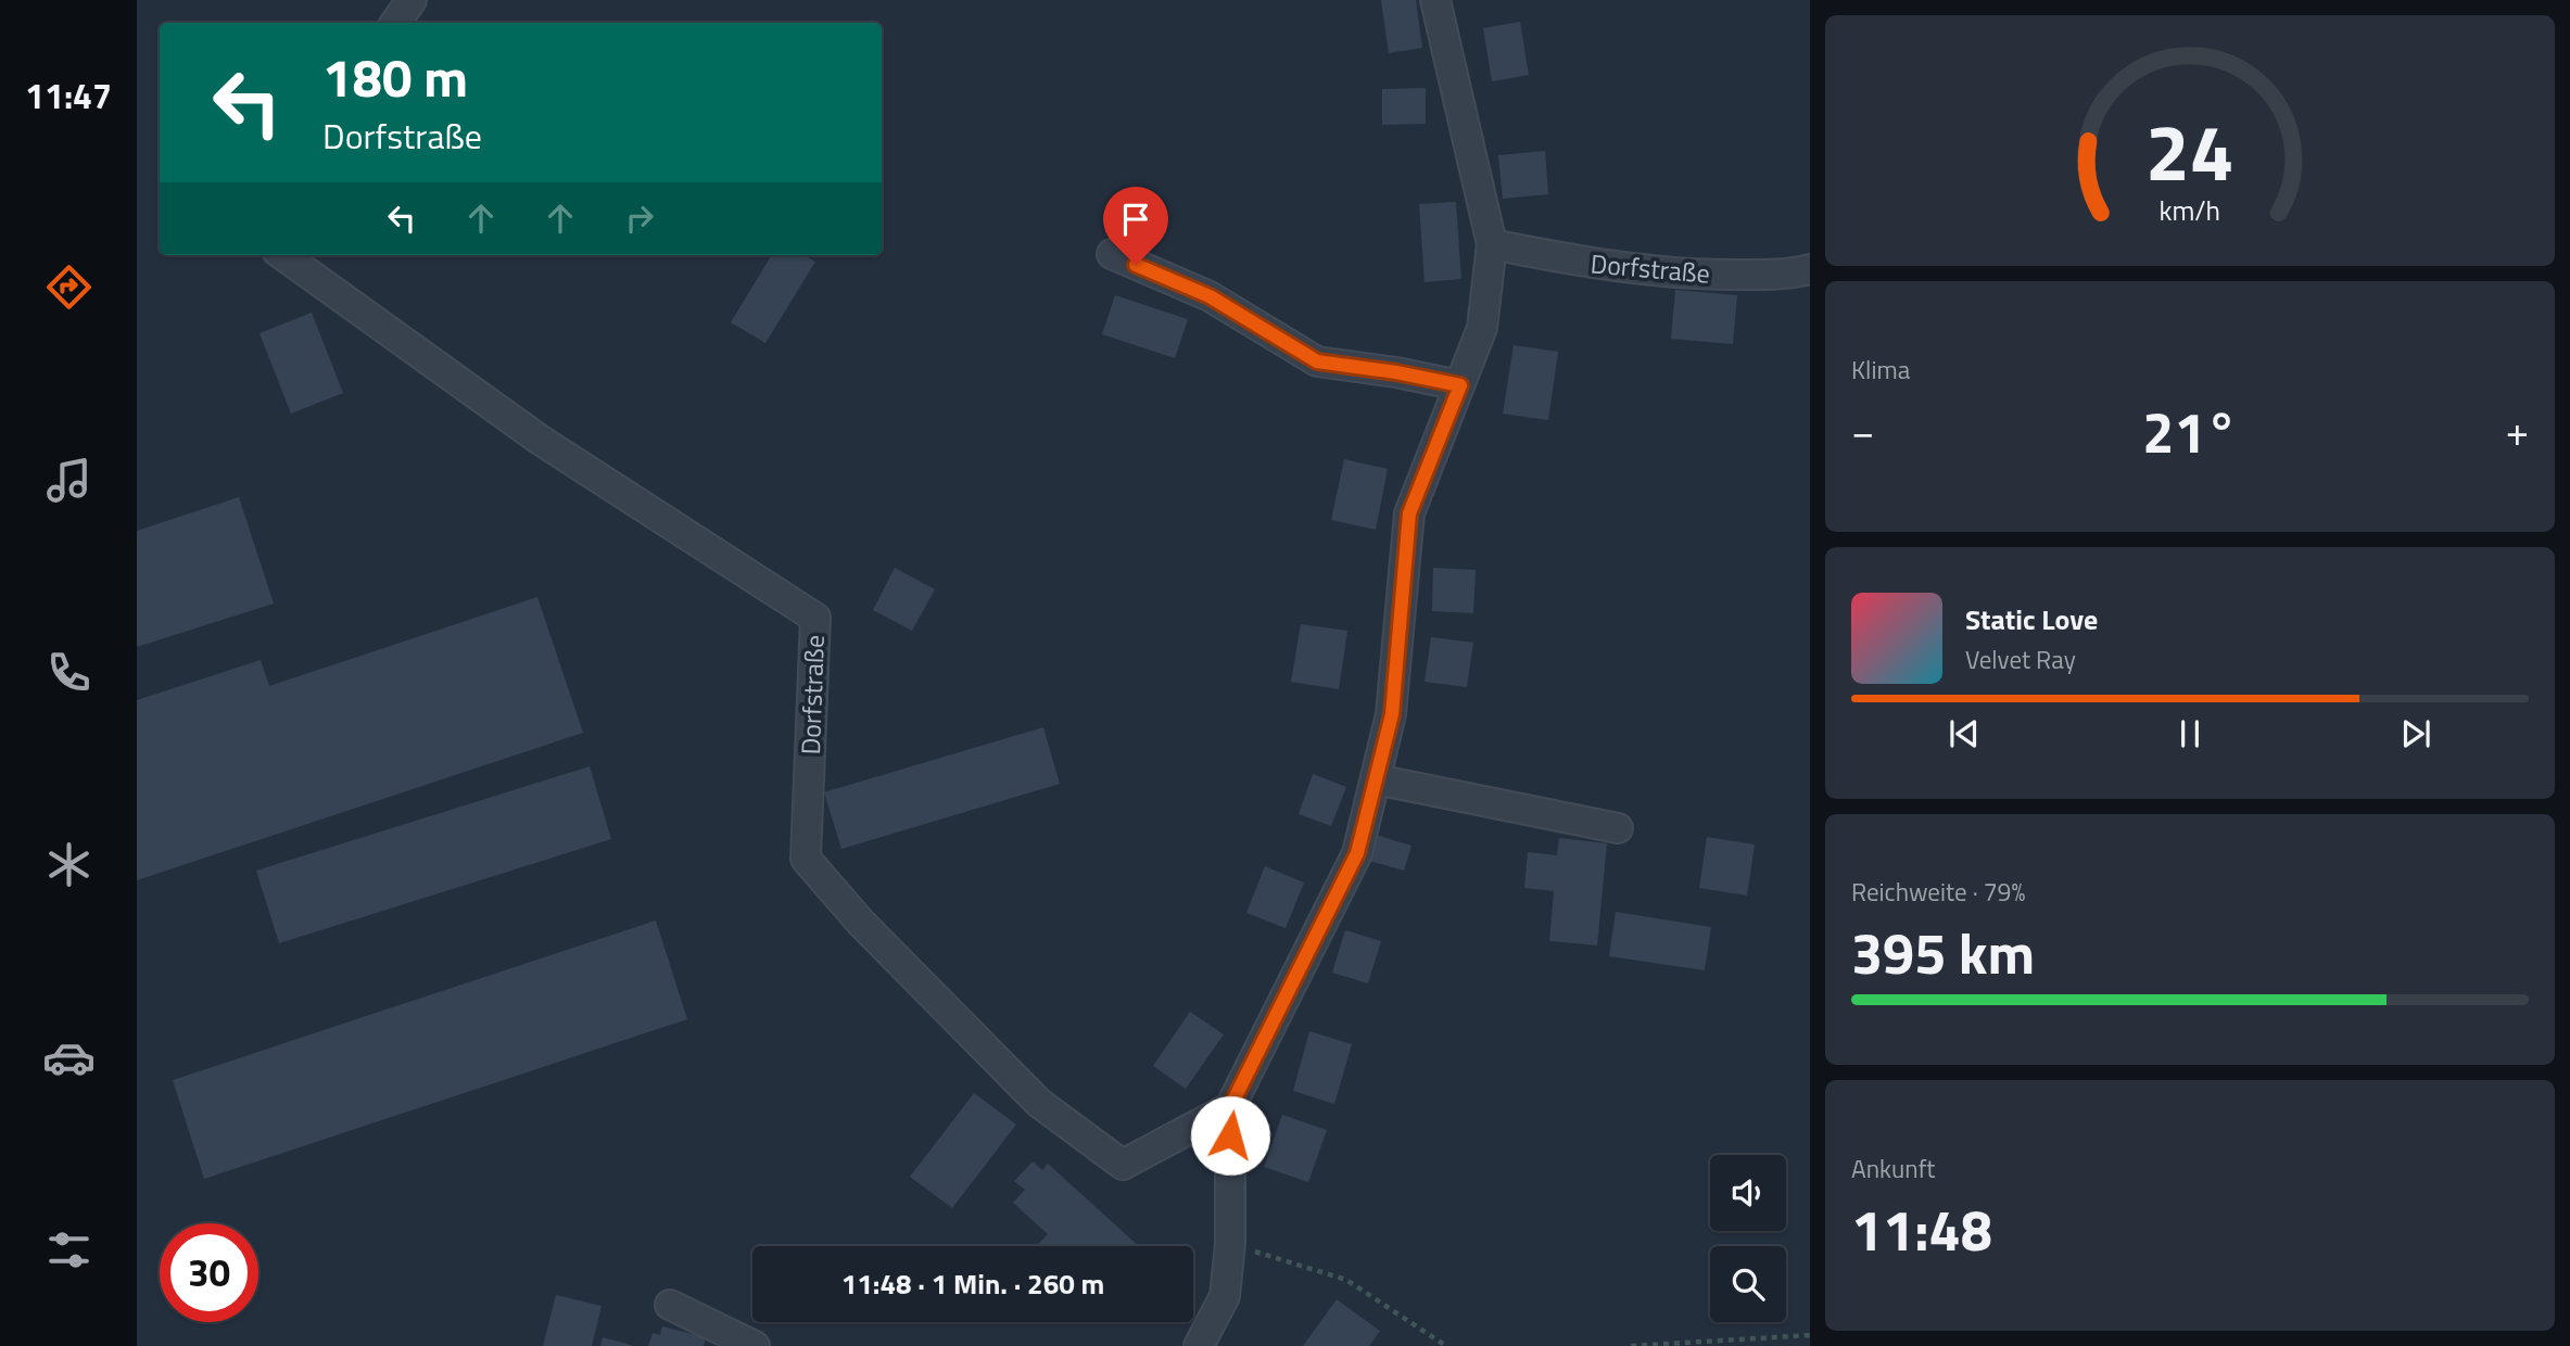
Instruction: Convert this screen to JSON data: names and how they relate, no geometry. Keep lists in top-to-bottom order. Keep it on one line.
{"streets":{"street":["Dorfstraße"]},"page":{"tabs":"11:47","turn":["180 m","Dorfstraße"],"tile":["Klima",["Reichweite · 79%","395 km"],["Ankunft","11:48"]],"heat":["−","21°","+"],"song":["Static Love","Velvet Ray"],"limit":"30","trip":"11:48 · 1 Min. · 260 m","gauge":["24","km/h"]}}
